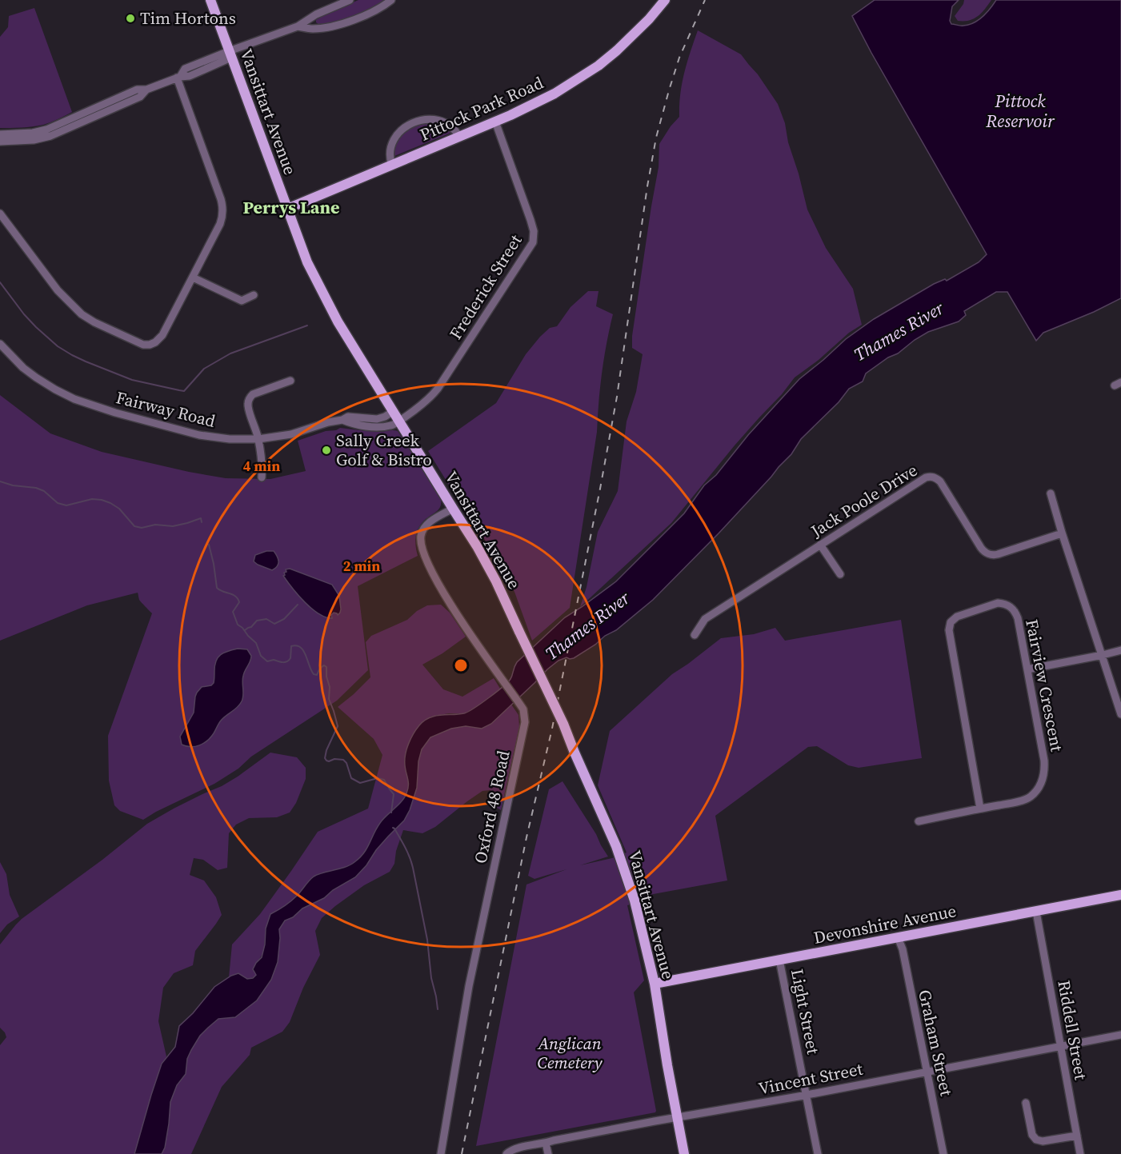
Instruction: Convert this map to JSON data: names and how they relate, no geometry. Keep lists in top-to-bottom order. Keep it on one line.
{"streets":{"main road":["Pittock Park Road","Vansittart Avenue","Devonshire Avenue"],"street":["Frederick Street","Fairway Road","Jack Poole Drive","Fairview Crescent","Oxford 48 Road","Light Street","Riddell Street","Graham Street","Vincent Street"]},"crossings":[["Pittock Park Road","Vansittart Avenue"],["Pittock Park Road","Frederick Street"],["Vansittart Avenue","Frederick Street"],["Vansittart Avenue","Fairway Road"],["Vansittart Avenue","Oxford 48 Road"],["Vansittart Avenue","Devonshire Avenue"],["Vansittart Avenue","Vincent Street"],["Frederick Street","Fairway Road"],["Devonshire Avenue","Light Street"],["Devonshire Avenue","Riddell Street"],["Devonshire Avenue","Graham Street"],["Light Street","Vincent Street"],["Riddell Street","Vincent Street"],["Graham Street","Vincent Street"]],"districts":["Perrys Lane"],"water":["Pittock Reservoir","Thames River"],"parks":["Anglican Cemetery"],"places":["Tim Hortons","Sally Creek Golf & Bistro"],"rings":["4 min","2 min"]}
